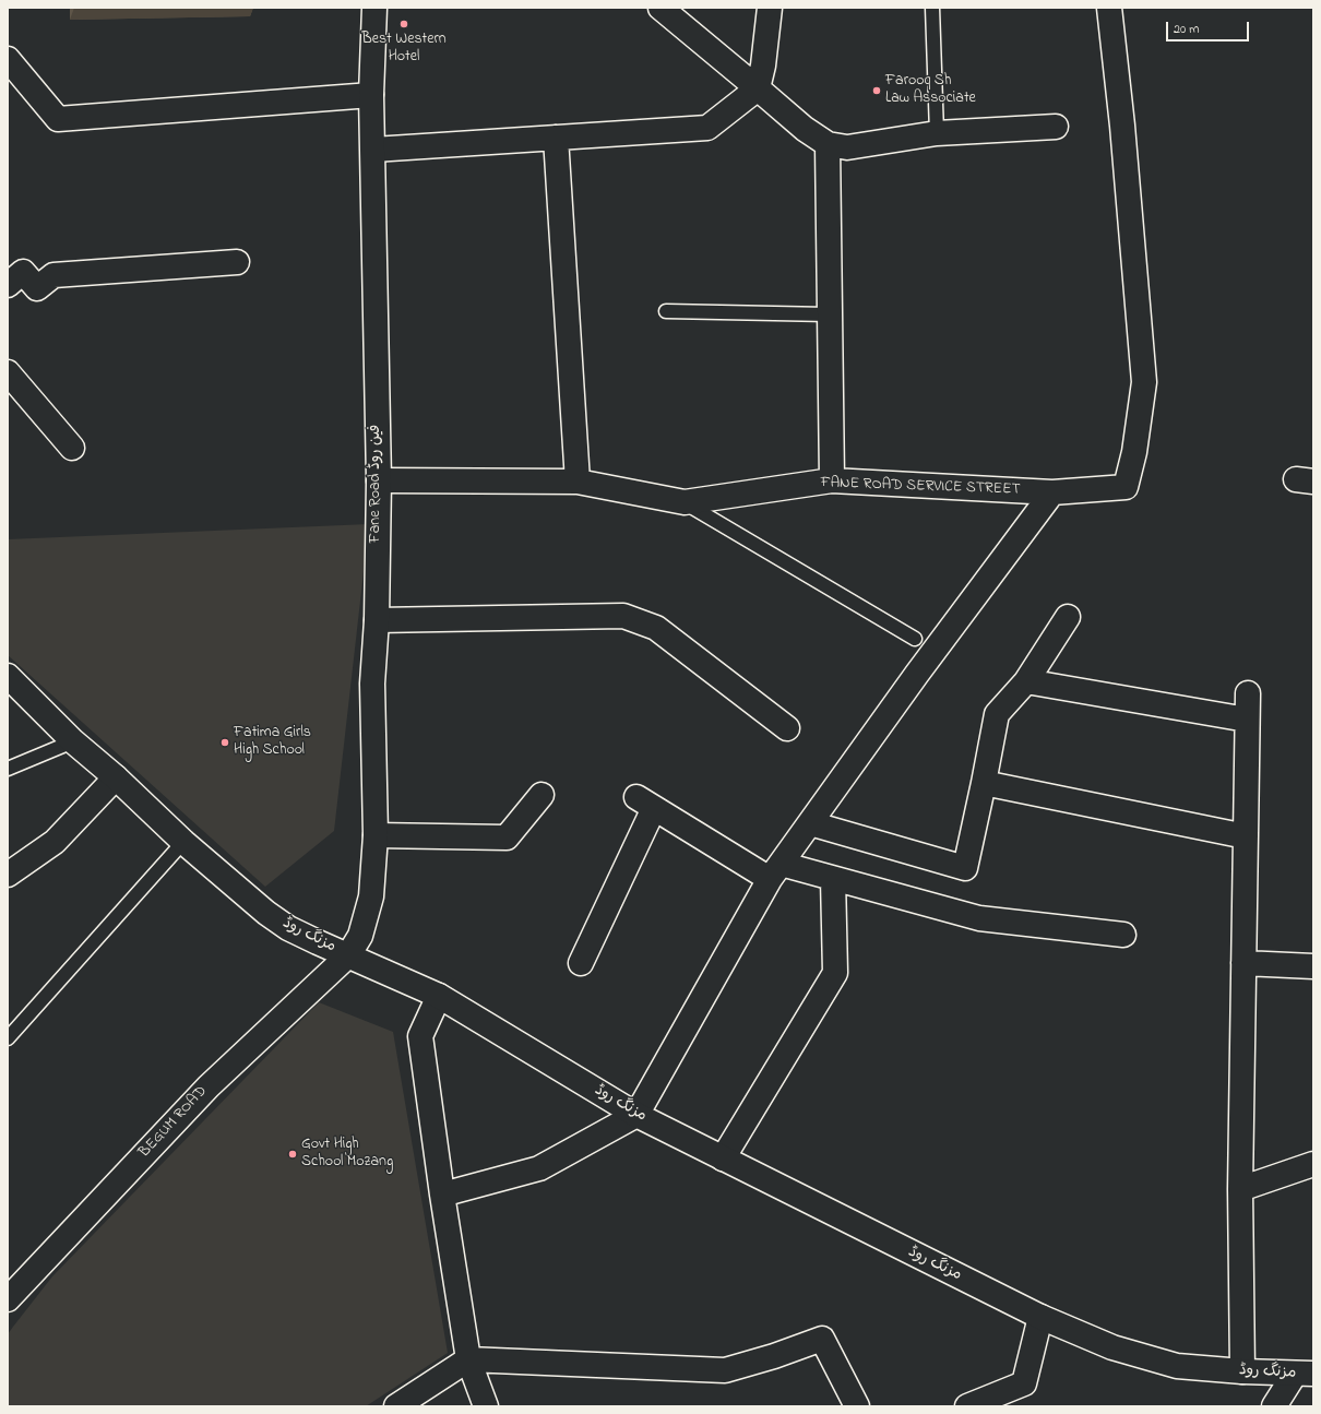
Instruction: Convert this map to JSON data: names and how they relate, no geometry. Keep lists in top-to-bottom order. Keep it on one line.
{"streets":{"street":["Fane Road فین روڈ","FANE ROAD SERVICE STREET","مزنگ روڈ","BEGUM ROAD"]},"crossings":[["Fane Road فین روڈ","FANE ROAD SERVICE STREET"],["Fane Road فین روڈ","مزنگ روڈ"],["Fane Road فین روڈ","BEGUM ROAD"],["مزنگ روڈ","BEGUM ROAD"]],"places":["Best Western Hotel","Farooq Sh Law Associate","Fatima Girls High School","Govt High School Mozang"],"scale_bar":"20 m"}
